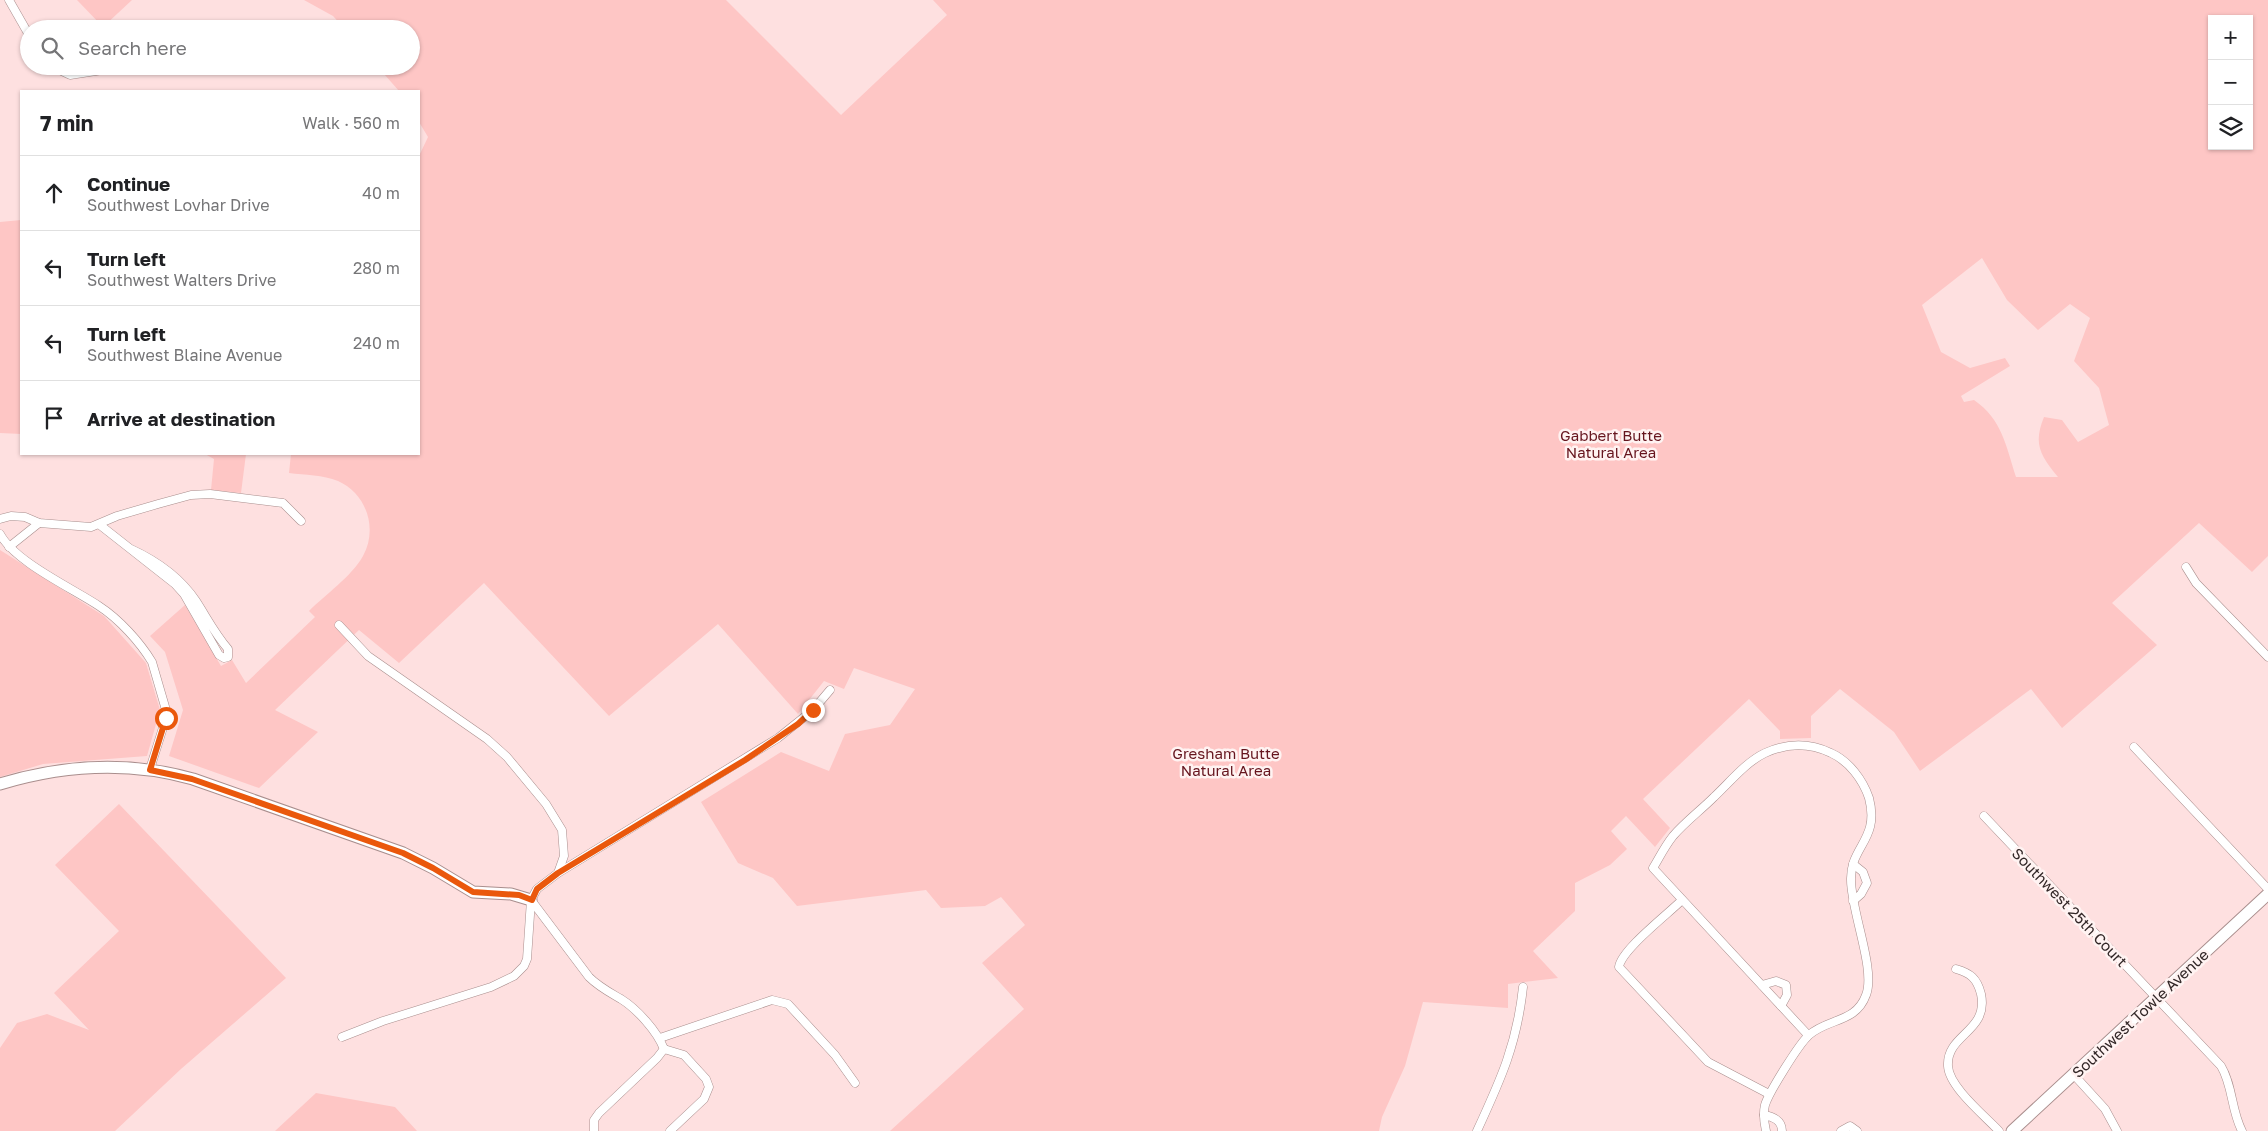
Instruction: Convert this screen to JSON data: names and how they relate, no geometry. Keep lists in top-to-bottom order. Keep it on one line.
{"streets":{"street":["Southwest 25th Court","Southwest Towle Avenue"]},"crossings":[["Southwest 25th Court","Southwest Towle Avenue"]],"parks":["Gabbert Butte Natural Area","Gresham Butte Natural Area"],"page":{"map_buttons":["+","−"],"search":"Search here","heading":["7 min","Walk · 560 m"],"list":[["Continue","Southwest Lovhar Drive","40 m"],["Turn left","Southwest Walters Drive","280 m"],["Turn left","Southwest Blaine Avenue","240 m"],"Arrive at destination"]}}
